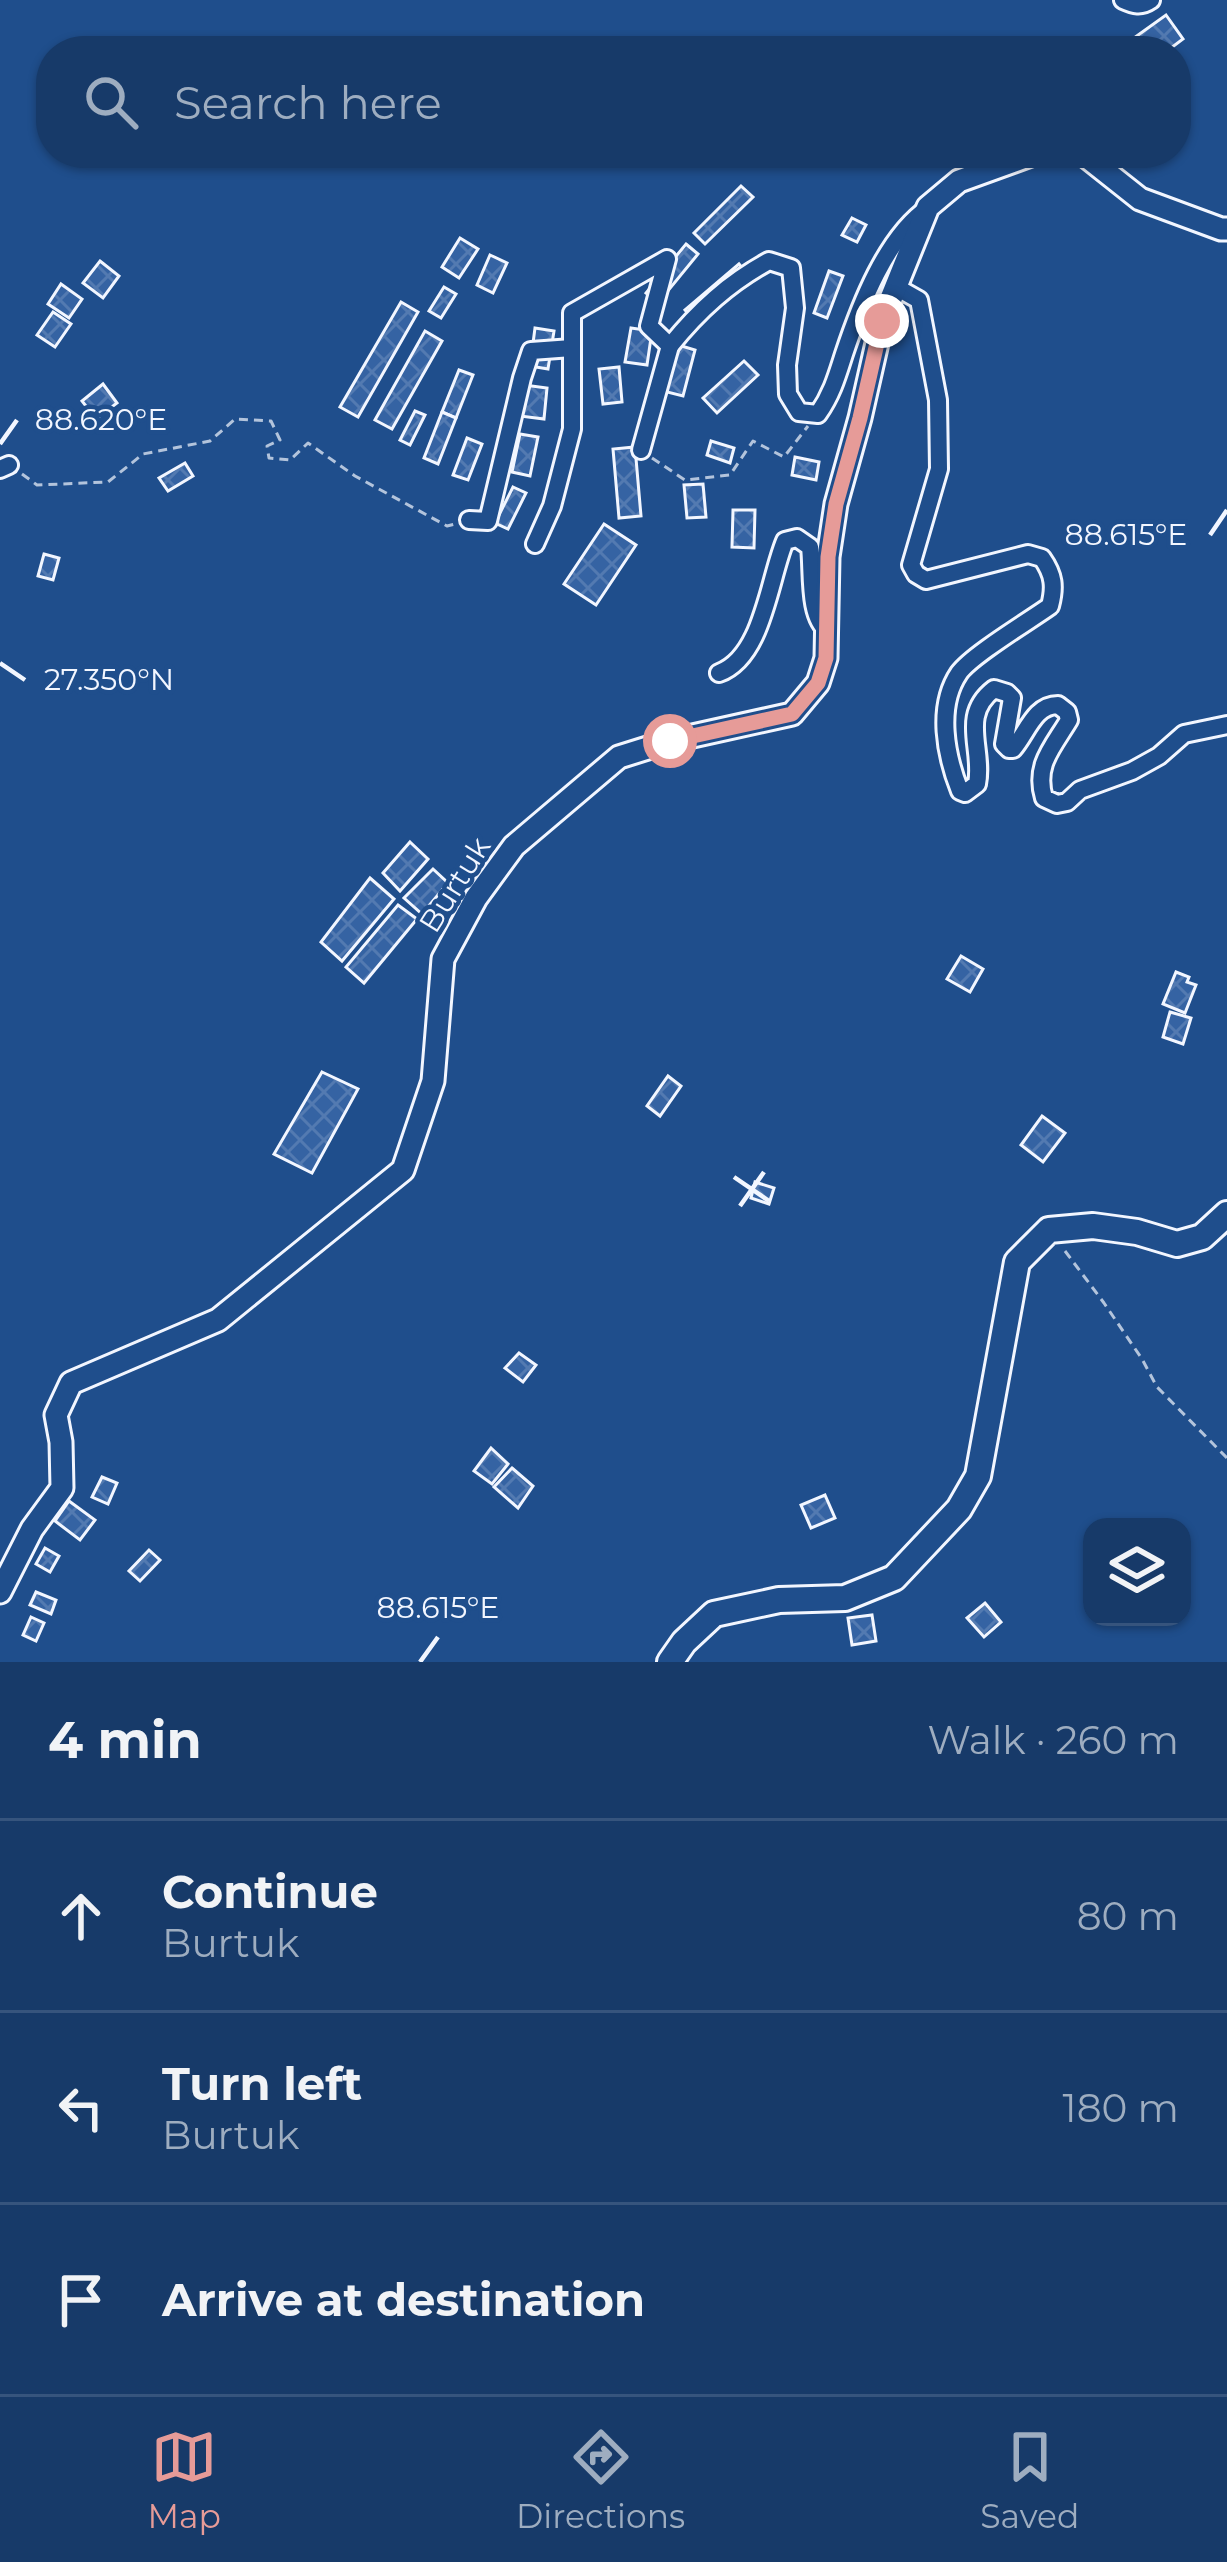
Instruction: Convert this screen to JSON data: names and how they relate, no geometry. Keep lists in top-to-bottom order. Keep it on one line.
{"streets":{"main road":["Burtuk"]},"page":{"search":"Search here","heading":["4 min","Walk · 260 m"],"list":[["Continue","Burtuk","80 m"],["Turn left","Burtuk","180 m"],"Arrive at destination"],"nav":["Map","Directions","Saved"]},"coordinates":["88.620°E","88.615°E","27.350°N"]}
